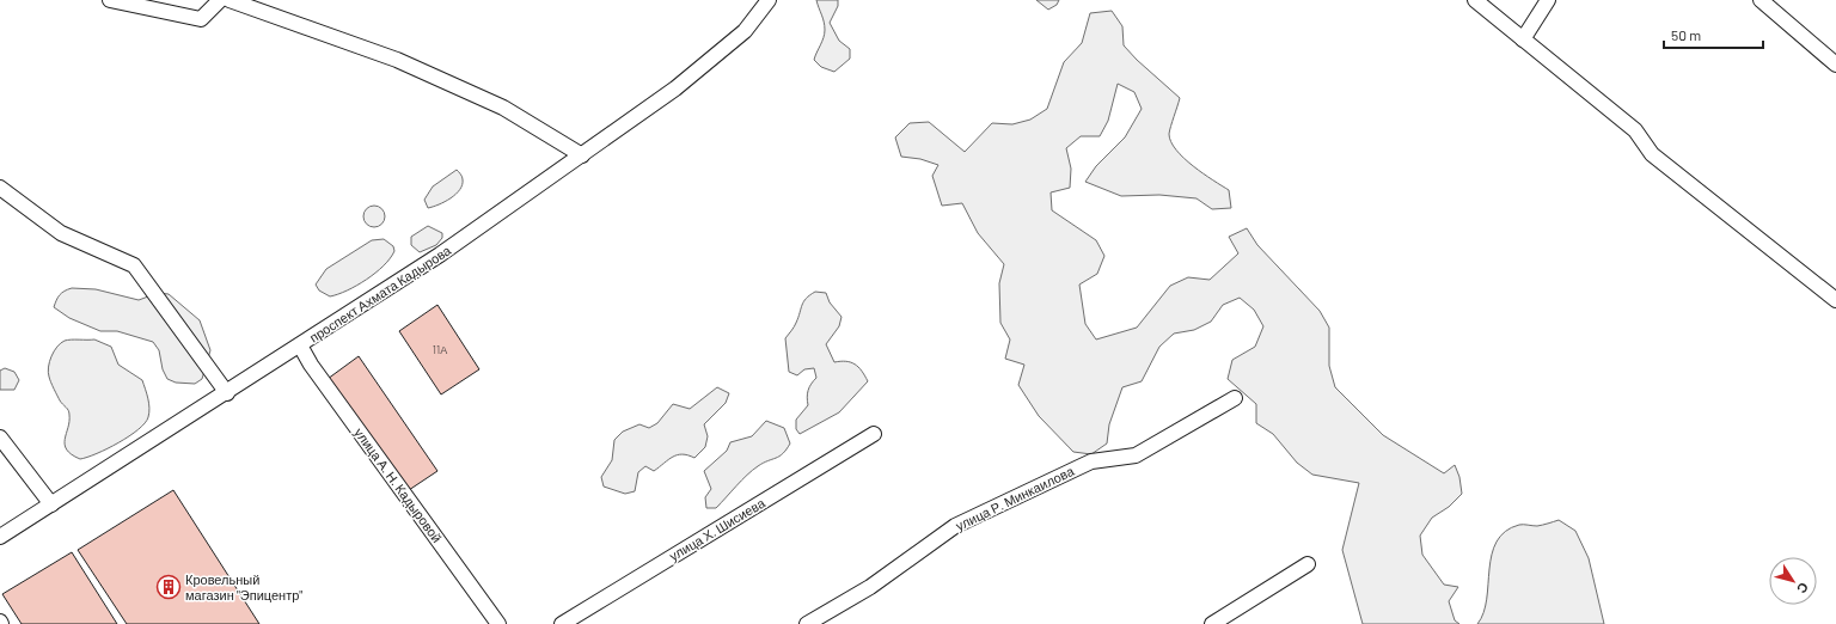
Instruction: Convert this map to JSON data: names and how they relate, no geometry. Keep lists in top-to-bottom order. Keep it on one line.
{"streets":{"street":["проспект Ахмата Кадырова","улица А. Н. Кадыровой","улица Р. Минкаилова","улица Х. Шисиева"]},"crossings":[["проспект Ахмата Кадырова","улица А. Н. Кадыровой"]],"places":{"building":["Кровельный магазин \"Эпицентр\""]},"house_numbers":["11А"],"scale_bar":"50 m","north":"bottom right"}
